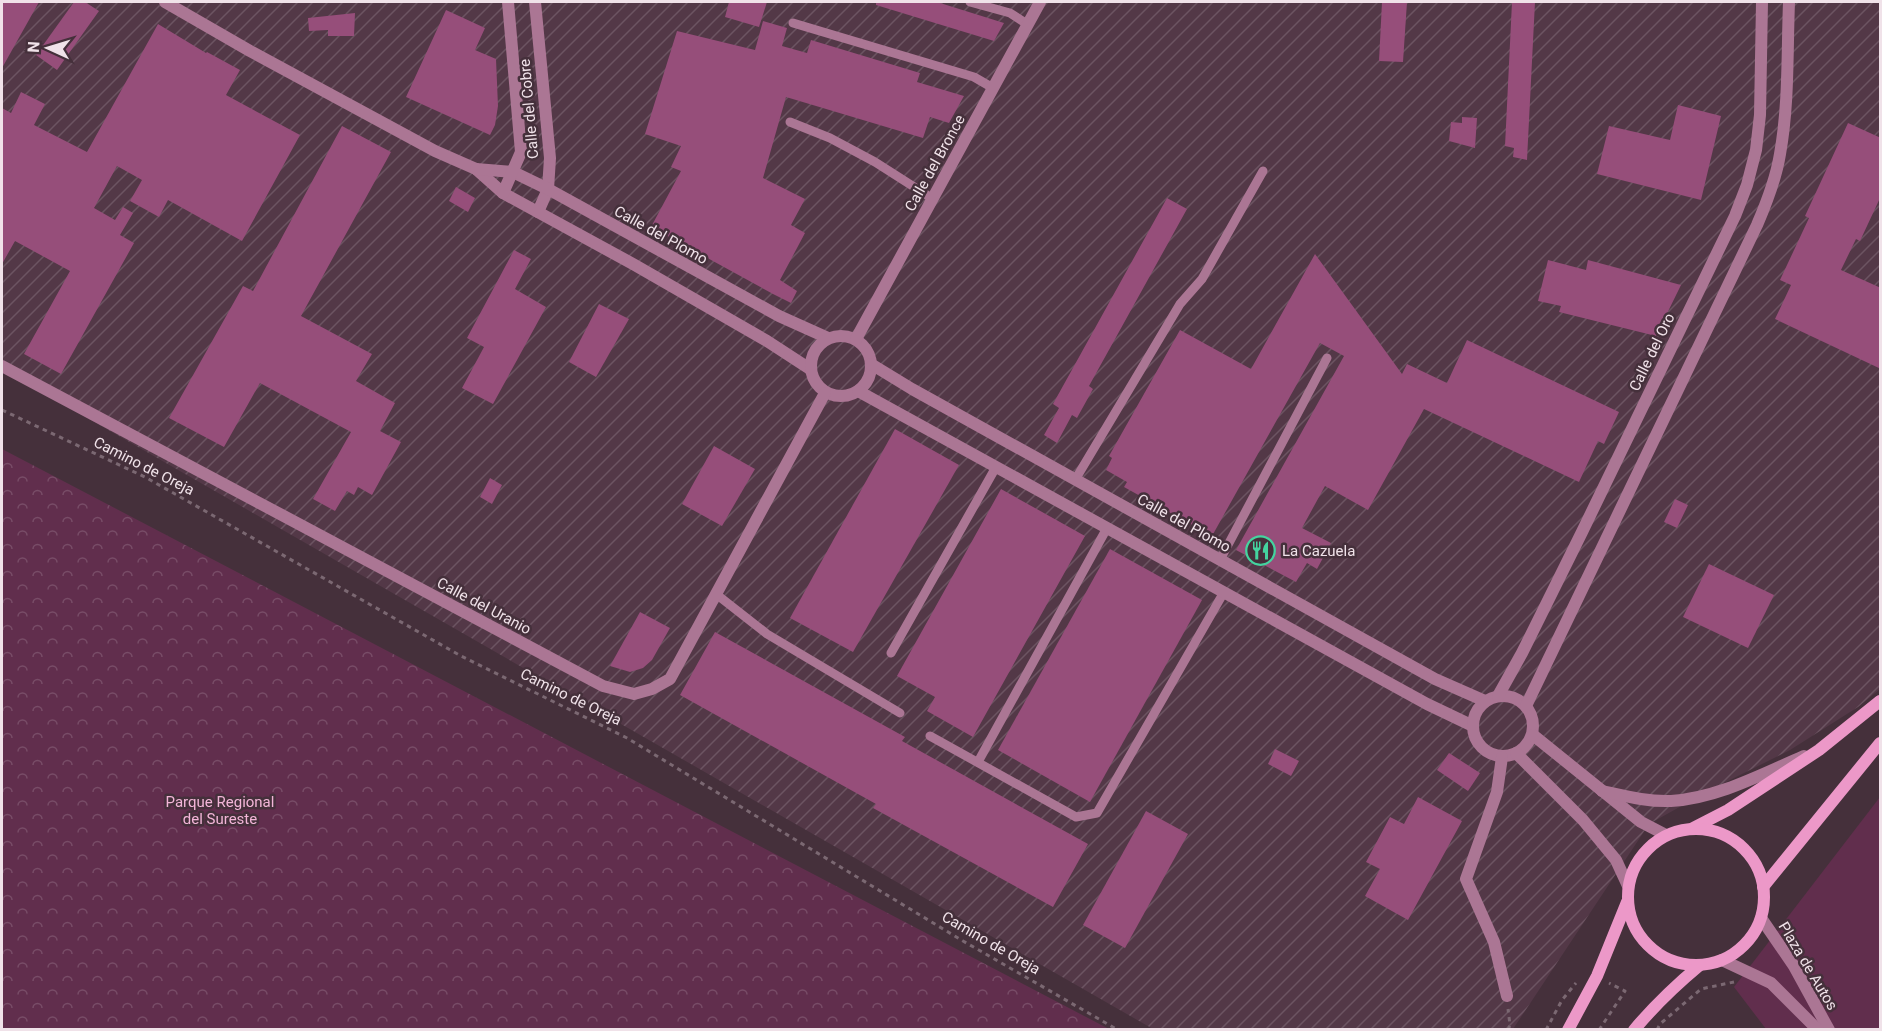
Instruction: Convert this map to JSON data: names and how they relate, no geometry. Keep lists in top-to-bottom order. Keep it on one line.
{"streets":{"street":["Calle del Cobre","Calle del Bronce","Calle del Plomo","Calle del Oro","Calle del Uranio","Plaza de Autos"],"path":["Camino de Oreja"]},"crossings":[["Calle del Cobre","Calle del Plomo"],["Calle del Bronce","Calle del Plomo"],["Calle del Bronce","Calle del Uranio"],["Calle del Plomo","Calle del Oro"],["Calle del Plomo","Calle del Uranio"]],"parks":["Parque Regional del Sureste"],"places":{"restaurant":["La Cazuela"]},"north":"left"}
